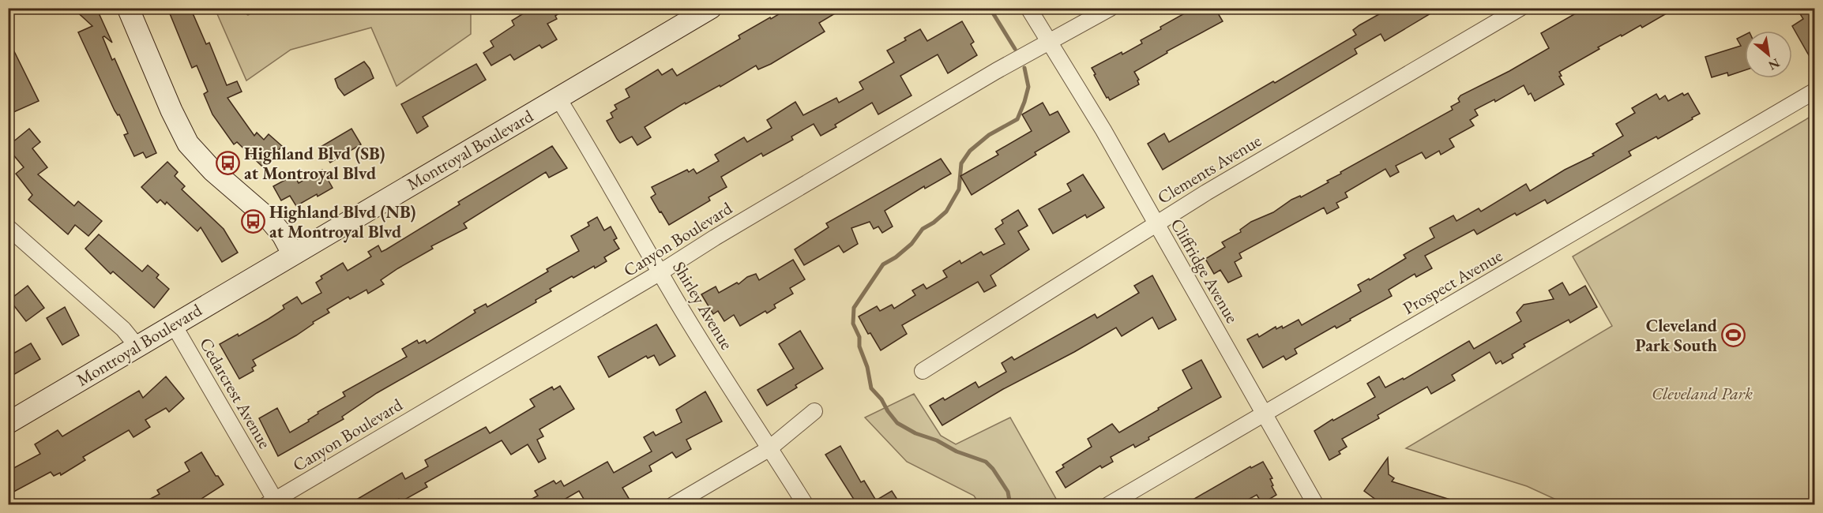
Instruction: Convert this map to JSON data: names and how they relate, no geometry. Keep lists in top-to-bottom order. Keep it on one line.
{"streets":{"street":["Montroyal Boulevard","Clements Avenue","Canyon Boulevard","Cliffridge Avenue","Prospect Avenue","Shirley Avenue","Cedarcrest Avenue"]},"crossings":[["Montroyal Boulevard","Shirley Avenue"],["Montroyal Boulevard","Cedarcrest Avenue"],["Clements Avenue","Cliffridge Avenue"],["Canyon Boulevard","Cliffridge Avenue"],["Canyon Boulevard","Shirley Avenue"],["Canyon Boulevard","Cedarcrest Avenue"],["Cliffridge Avenue","Prospect Avenue"]],"parks":["Cleveland Park"],"places":{"bus stop":["Highland Blvd (SB) at Montroyal Blvd","Highland Blvd (NB) at Montroyal Blvd"],"sports":["Cleveland Park South"]},"north":"bottom right"}
